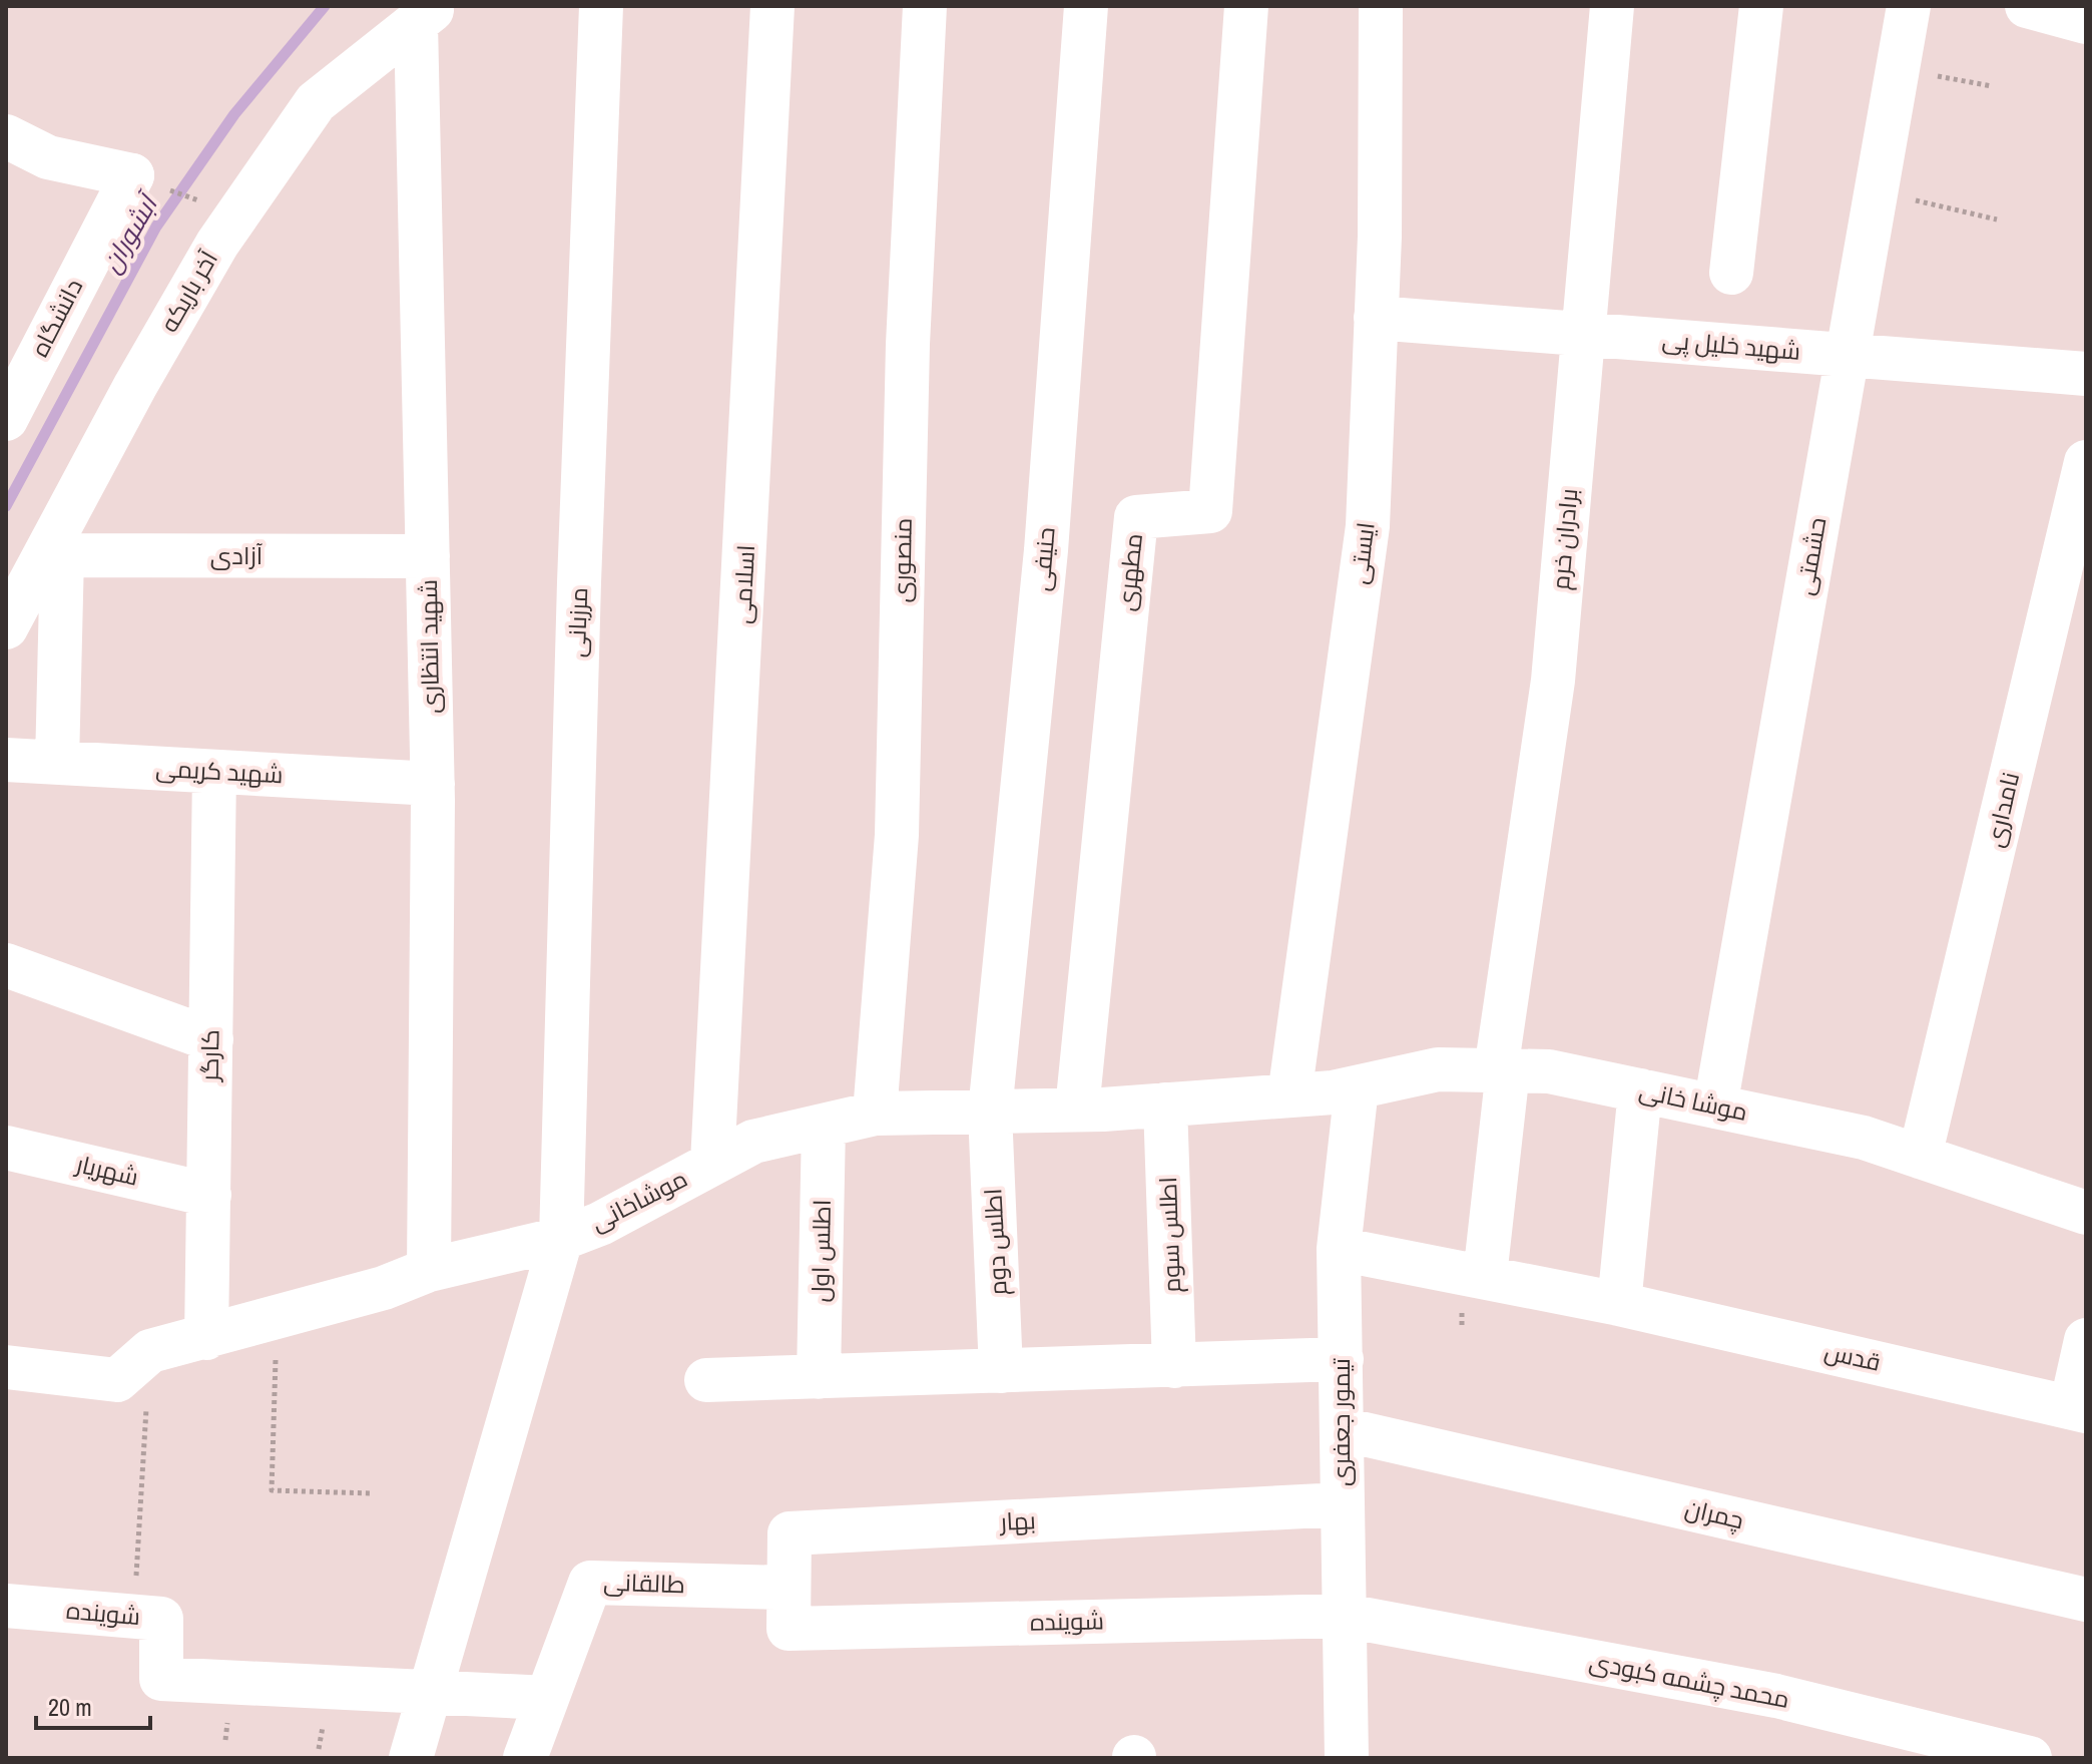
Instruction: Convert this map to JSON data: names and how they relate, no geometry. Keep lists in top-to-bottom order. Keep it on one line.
{"streets":{"street":["آخر باریکه","دانشگاه","شهید خلیل پی","برادران خرم","ایستی","آزادی","حشمتی","حنیفی","منصوری","مطهری","اسلامی","مرزبانی","شهید انتظاری","شهید کریمی","نامداری","کارگر","موشا خانی","شهریار","موشاخانی","اطلس سوم","اطلس دوم","اطلس اول","قدس","تیمور جعفری","چمران","بهار","طالقانی","شوینده","محمد چشمه کبودی"]},"crossings":[["آخر باریکه","آزادی"],["آخر باریکه","شهید انتظاری"],["شهید خلیل پی","برادران خرم"],["شهید خلیل پی","ایستی"],["شهید خلیل پی","حشمتی"],["برادران خرم","موشا خانی"],["ایستی","موشا خانی"],["ایستی","موشاخانی"],["آزادی","شهید انتظاری"],["حشمتی","موشا خانی"],["حنیفی","موشاخانی"],["حنیفی","اطلس دوم"],["منصوری","موشاخانی"],["مطهری","موشاخانی"],["اسلامی","موشاخانی"],["مرزبانی","موشاخانی"],["شهید انتظاری","شهید کریمی"],["شهید انتظاری","موشاخانی"],["شهید کریمی","کارگر"],["نامداری","موشا خانی"],["کارگر","شهریار"],["کارگر","موشاخانی"],["موشا خانی","موشاخانی"],["موشا خانی","تیمور جعفری"],["موشاخانی","اطلس سوم"],["موشاخانی","اطلس دوم"],["موشاخانی","اطلس اول"],["قدس","تیمور جعفری"],["تیمور جعفری","چمران"],["تیمور جعفری","بهار"],["تیمور جعفری","شوینده"],["تیمور جعفری","محمد چشمه کبودی"],["بهار","طالقانی"],["بهار","شوینده"],["طالقانی","شوینده"],["شوینده","محمد چشمه کبودی"]],"water":["آبشوران"],"scale_bar":"20 m"}
